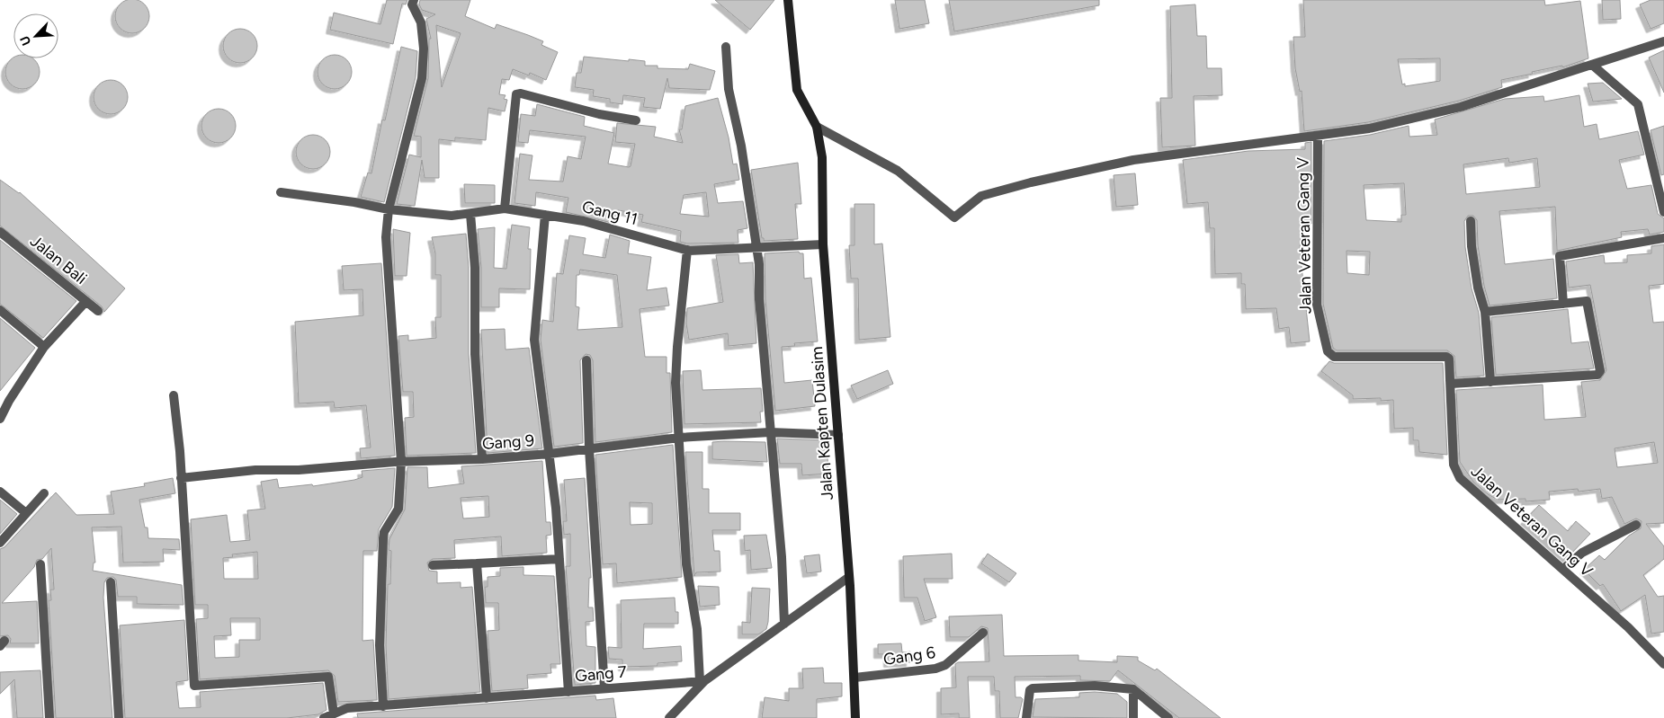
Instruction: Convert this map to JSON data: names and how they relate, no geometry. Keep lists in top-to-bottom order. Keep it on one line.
{"streets":{"main road":["Jalan Kapten Dulasim"],"street":["Gang 11","Jalan Veteran Gang V","Jalan Bali","Gang 9","Gang 6","Gang 7"]},"crossings":[["Gang 11","Jalan Kapten Dulasim"],["Jalan Kapten Dulasim","Gang 9"],["Jalan Kapten Dulasim","Gang 6"]],"north":"bottom left"}
